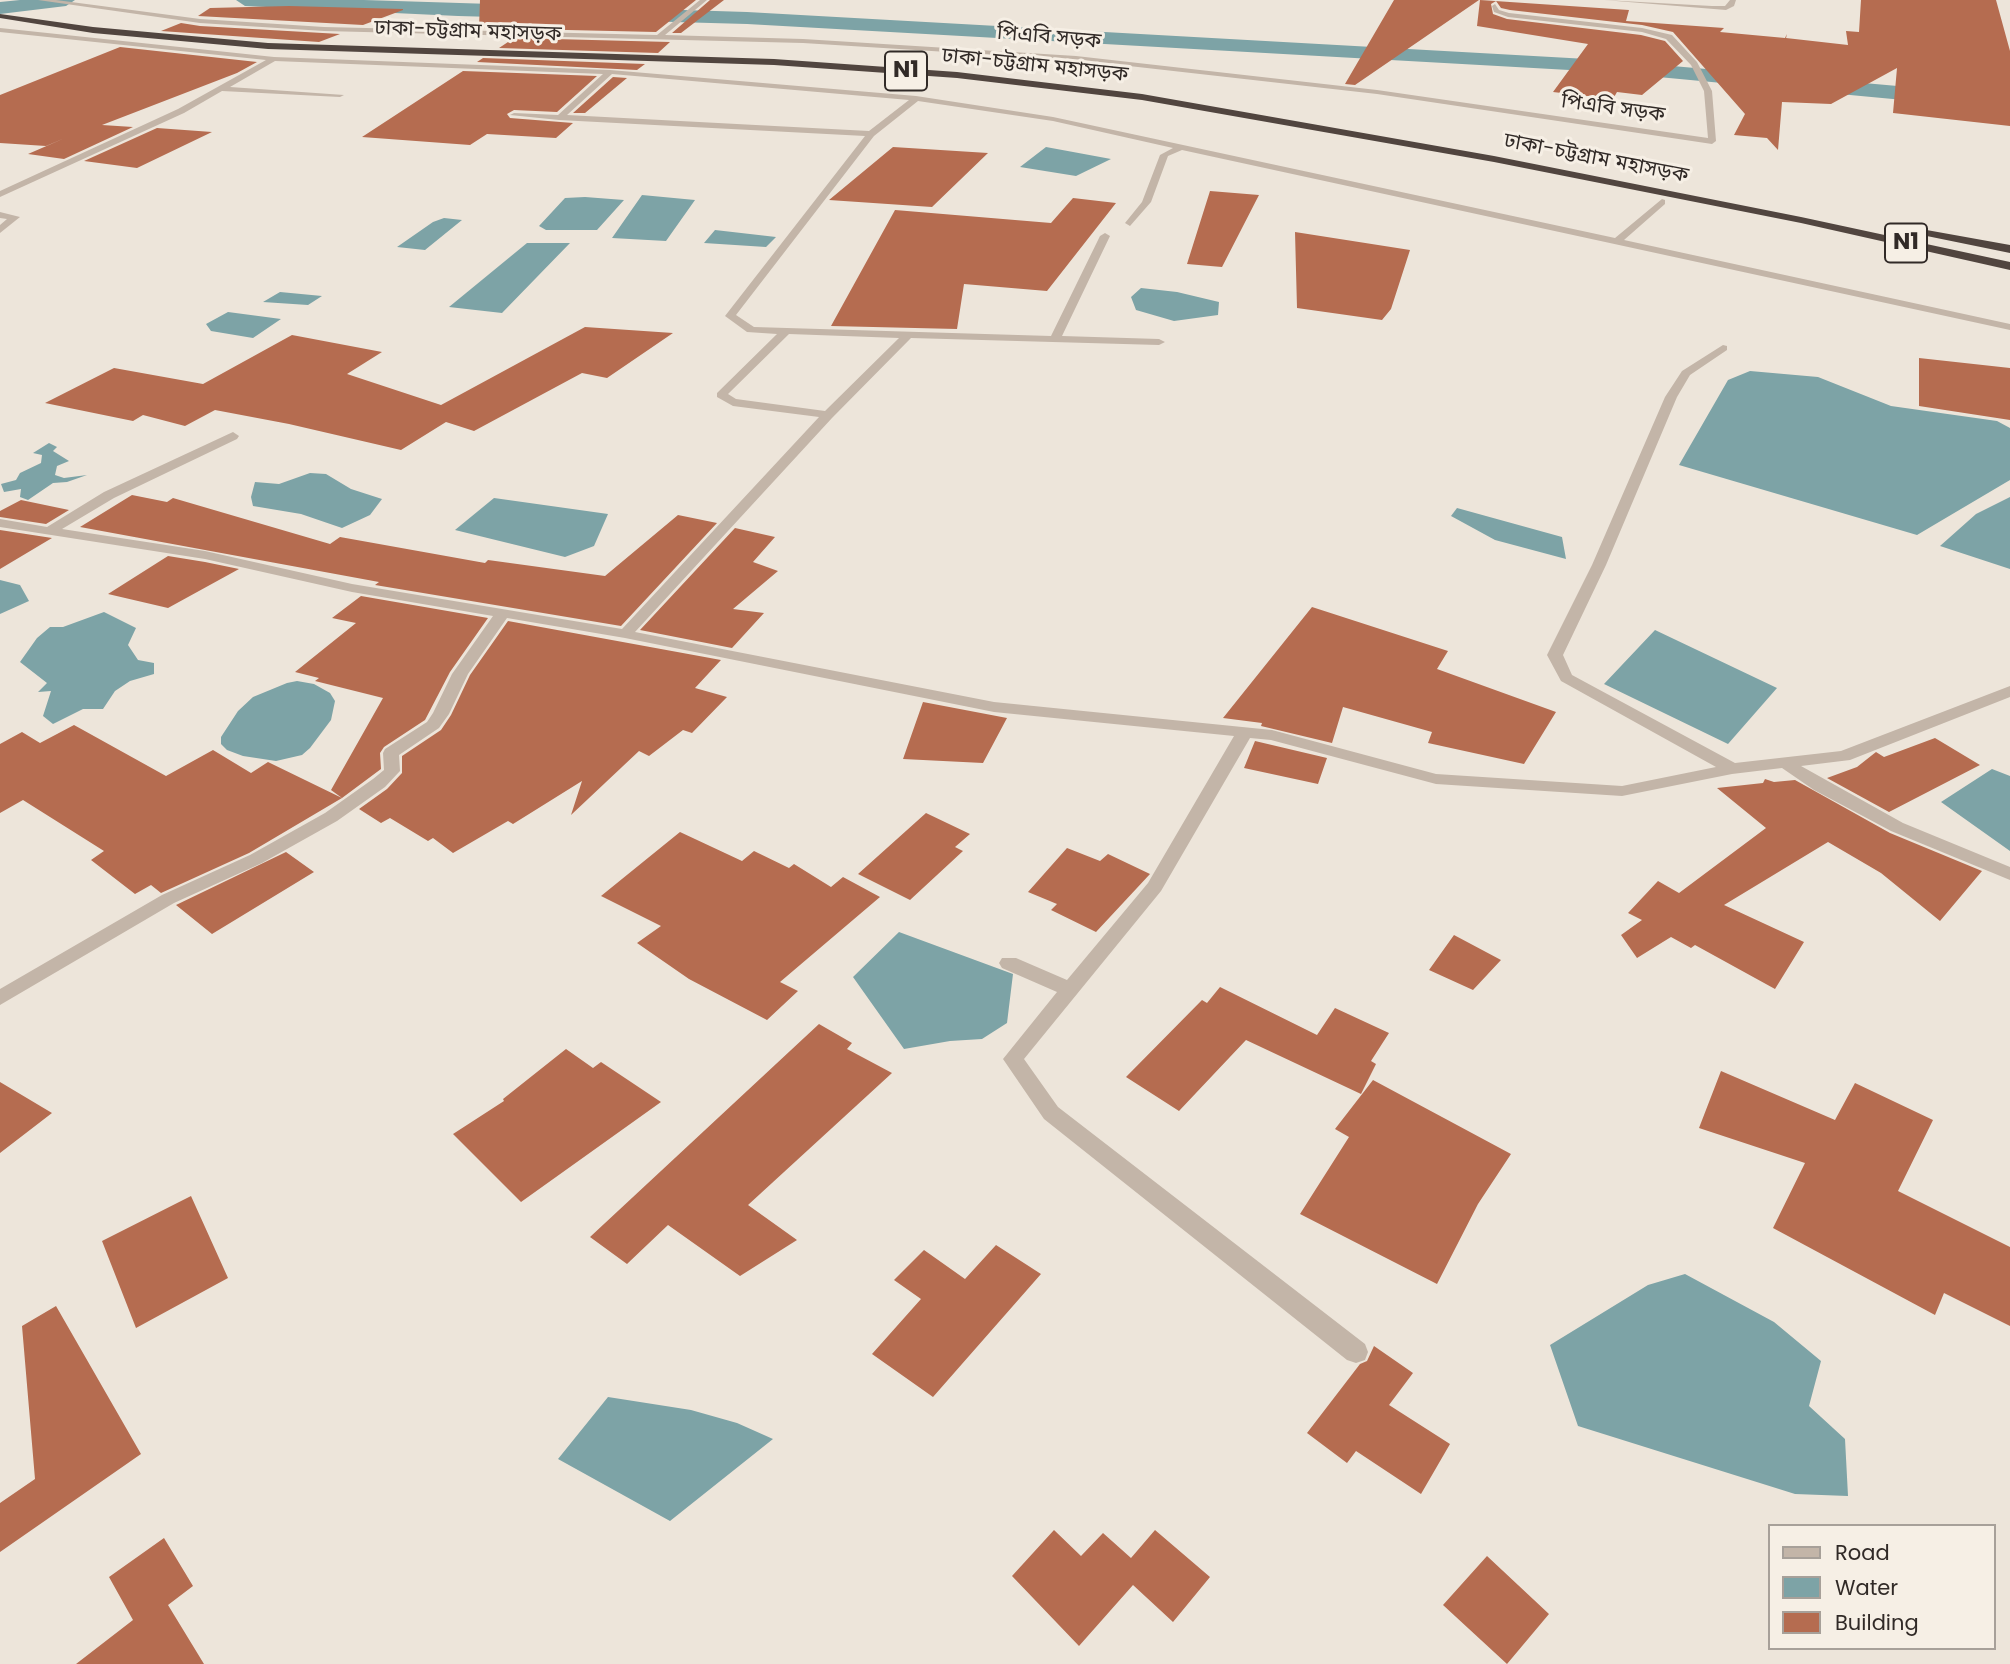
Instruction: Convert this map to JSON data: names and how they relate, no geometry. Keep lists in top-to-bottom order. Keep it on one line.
{"streets":{"highway":["ঢাকা-চট্টগ্রাম মহাসড়ক","N1"],"street":["পিএবি সড়ক"]},"legend":["Road","Water","Building"]}
